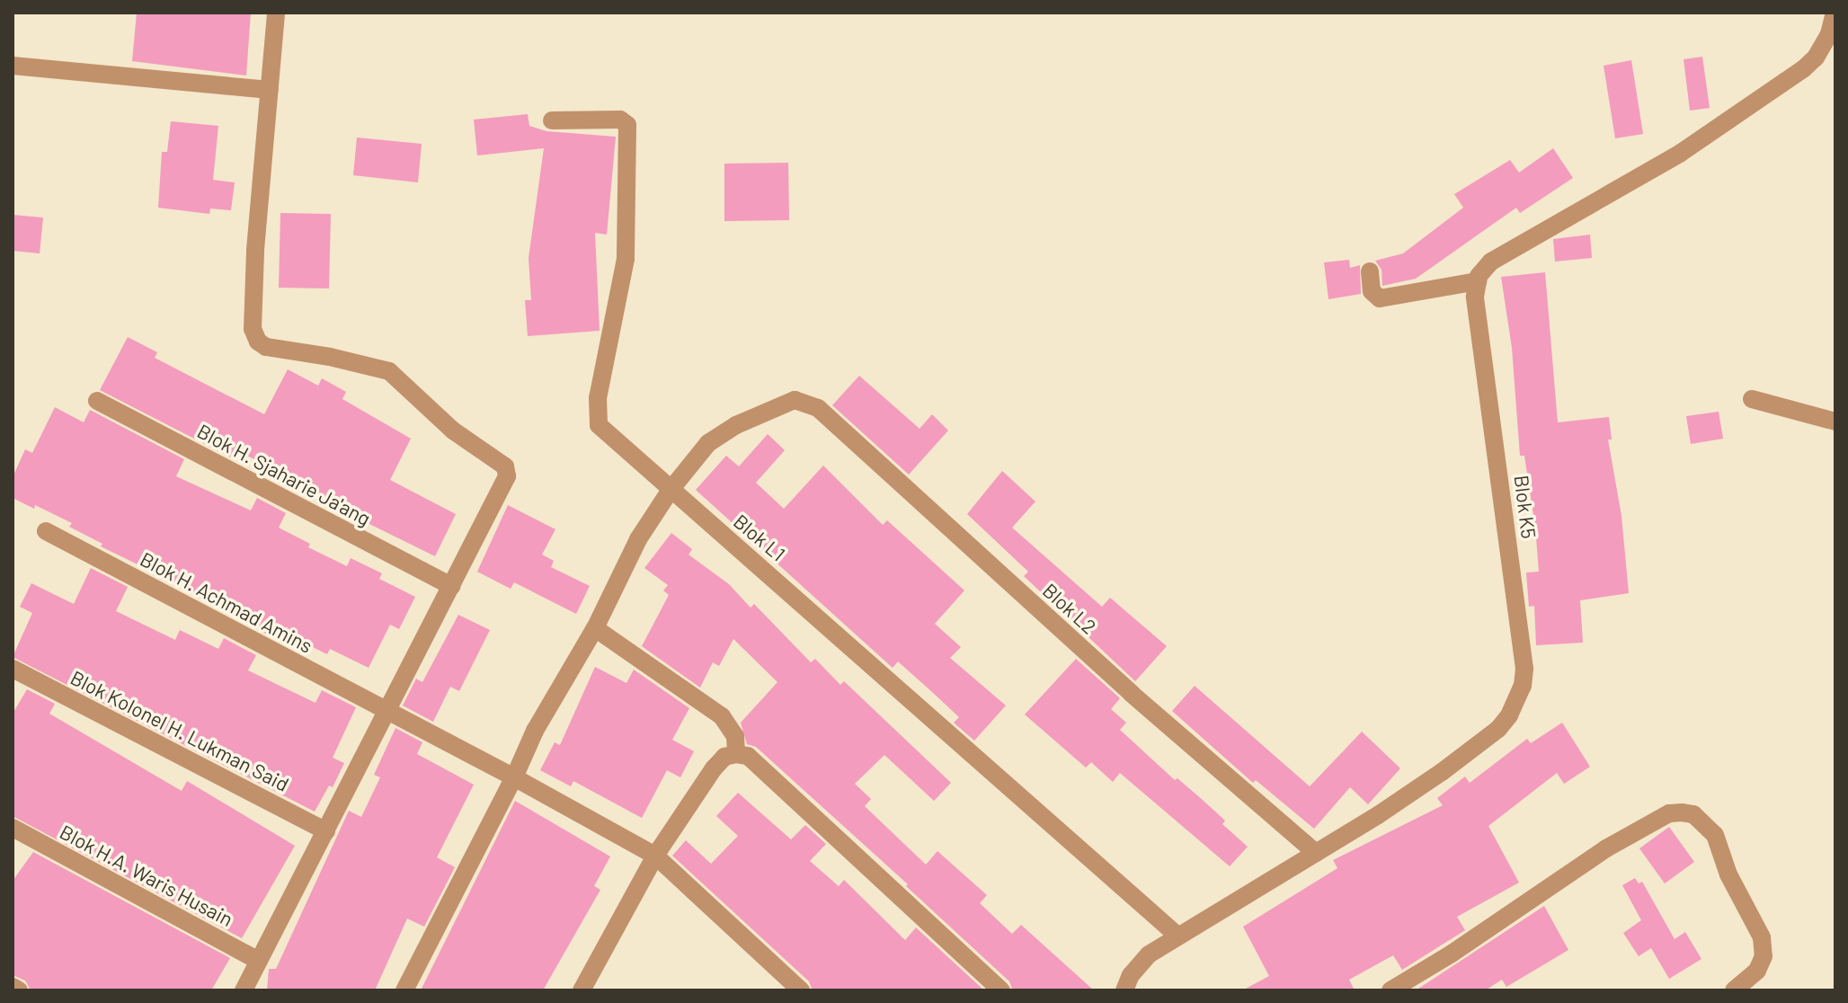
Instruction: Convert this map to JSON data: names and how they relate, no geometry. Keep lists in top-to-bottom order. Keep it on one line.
{"streets":{"street":["Blok H. Sjaharie Ja'ang","Blok K5","Blok L1","Blok H. Achmad Amins","Blok L2","Blok Kolonel H. Lukman Said","Blok H.A. Waris Husain"]},"crossings":[["Blok K5","Blok L1"],["Blok K5","Blok L2"],["Blok L1","Blok L2"]]}
